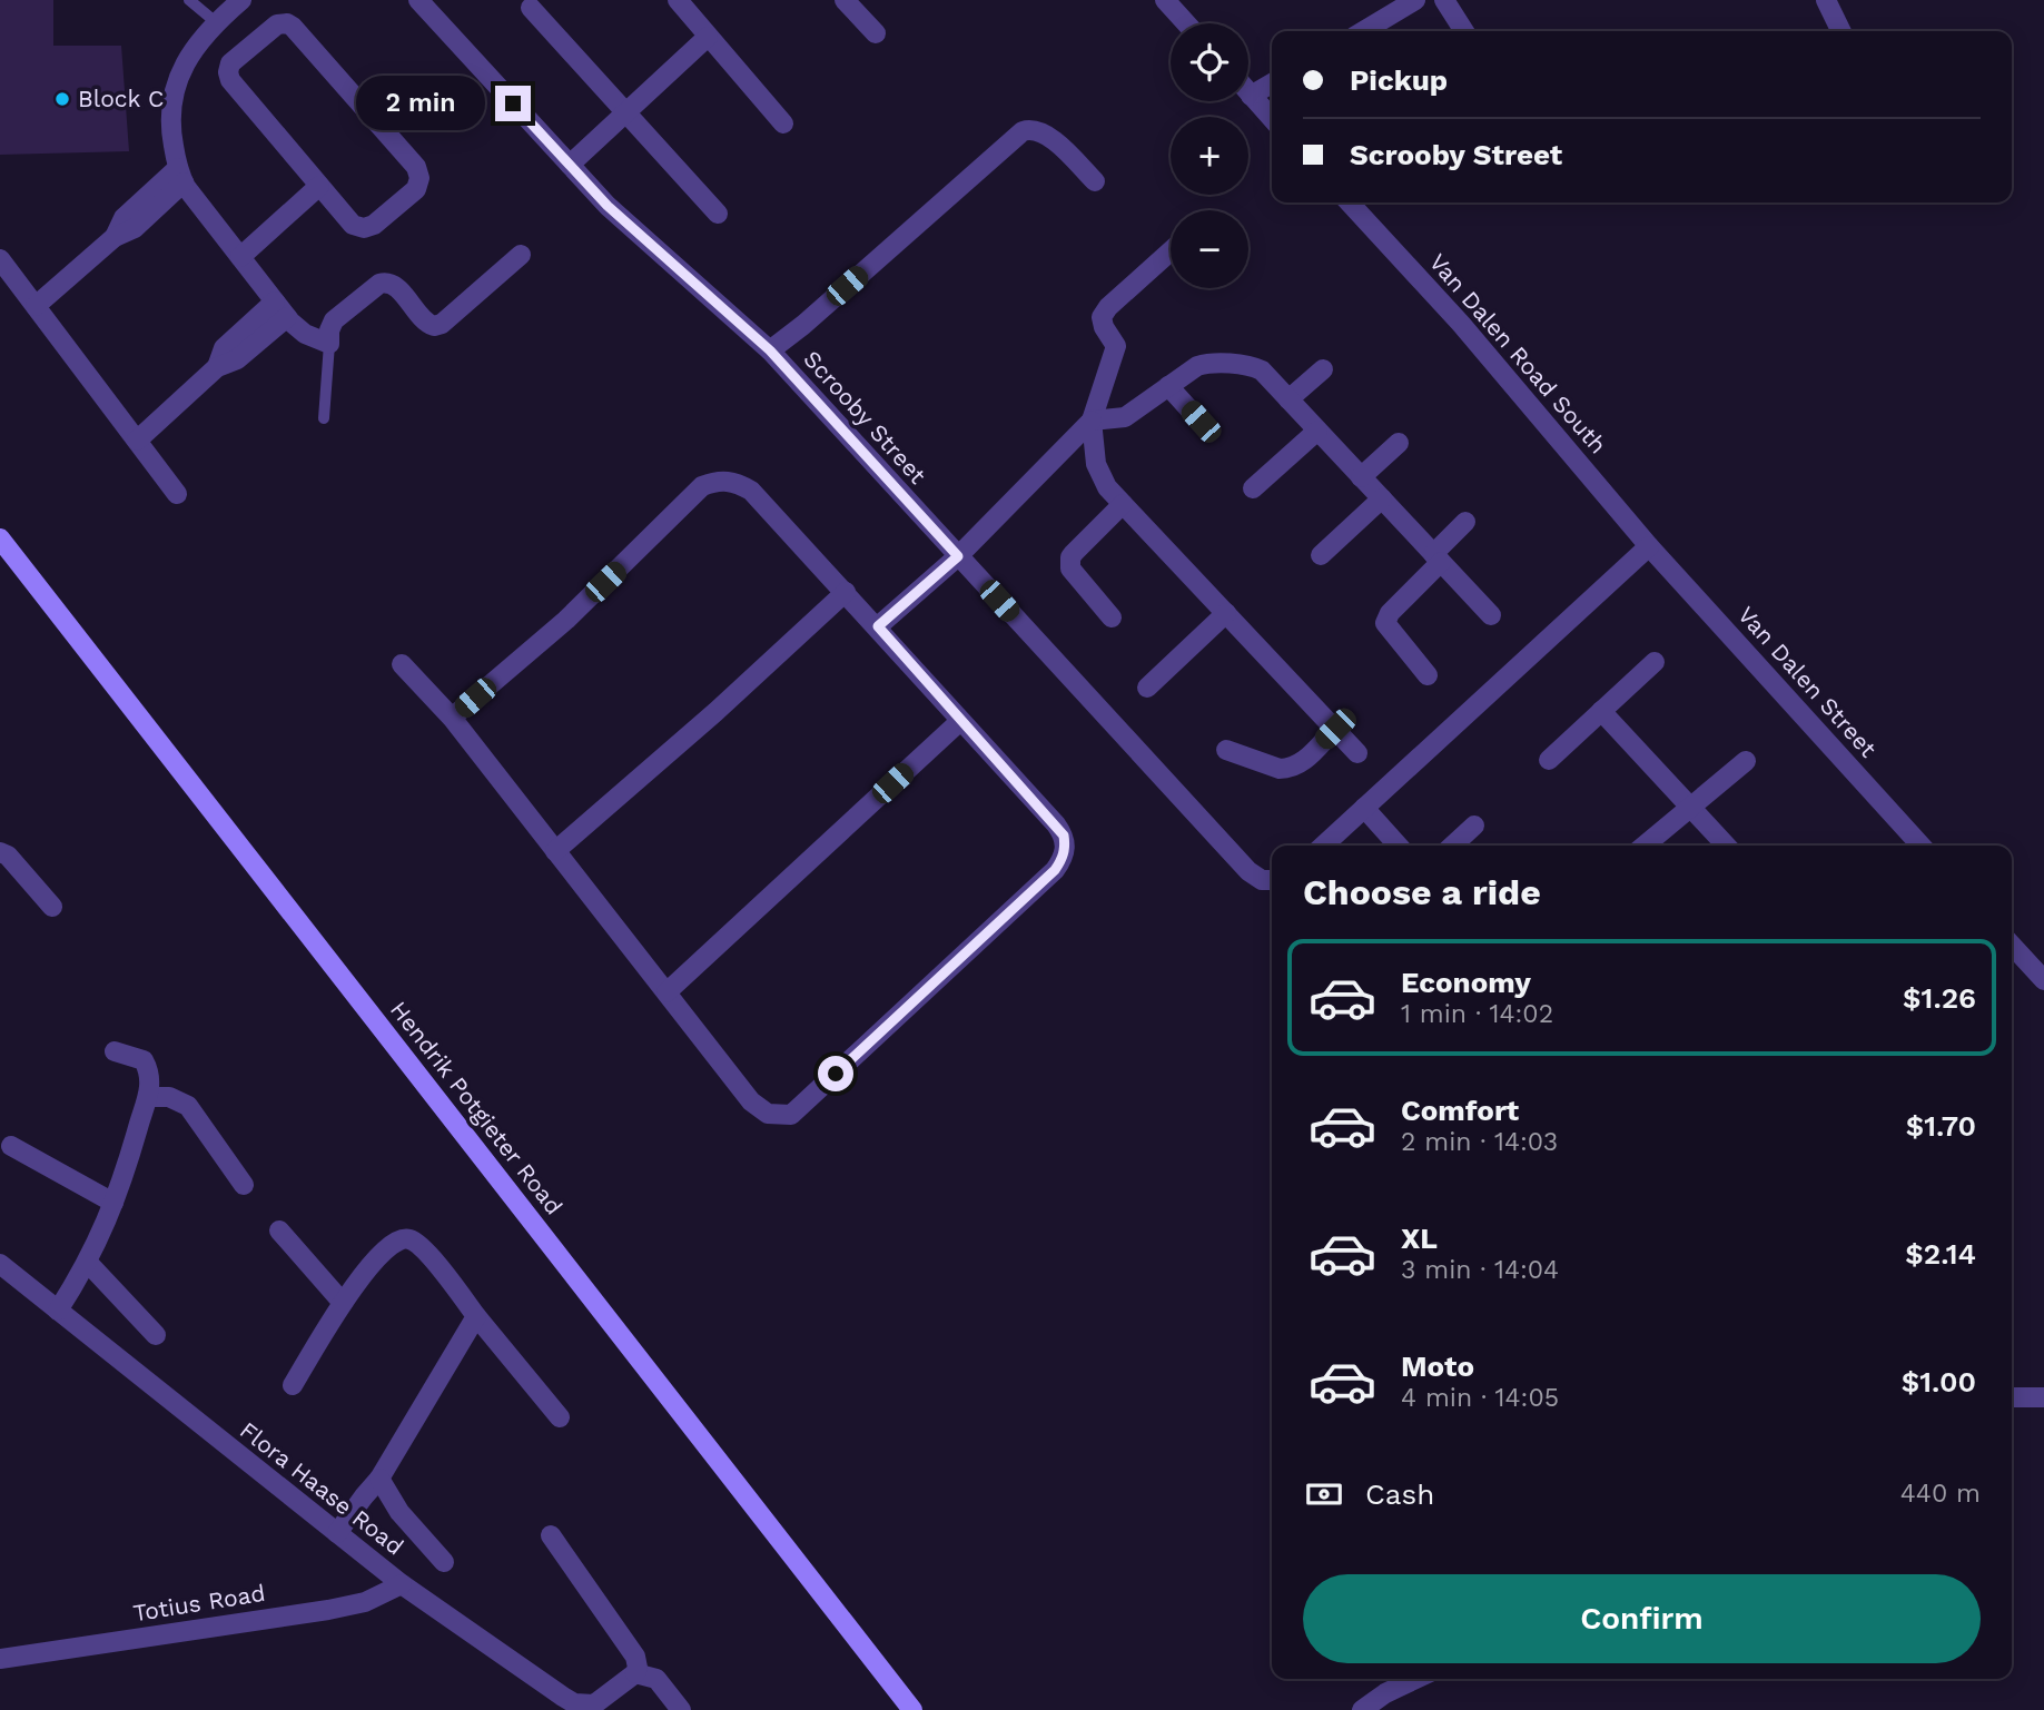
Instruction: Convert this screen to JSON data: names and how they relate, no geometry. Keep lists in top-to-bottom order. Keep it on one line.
{"streets":{"main road":["Hendrik Potgieter Road"],"street":["Van Dalen Road South","Scrooby Street","Van Dalen Street","Flora Haase Road","Totius Road"]},"crossings":[["Van Dalen Road South","Van Dalen Street"],["Flora Haase Road","Totius Road"]],"places":["Block C"],"page":{"map_buttons":["+","−"],"banner":["Pickup","Scrooby Street"],"bubble":"2 min","heading":"Choose a ride","list":[{"name":"Economy","note":"1 min · 14:02","value":"$1.26"},{"name":"Comfort","note":"2 min · 14:03","value":"$1.70"},{"name":"XL","note":"3 min · 14:04","value":"$2.14"},{"name":"Moto","note":"4 min · 14:05","value":"$1.00"}],"pay":["Cash","440 m"],"buttons":"Confirm"}}
